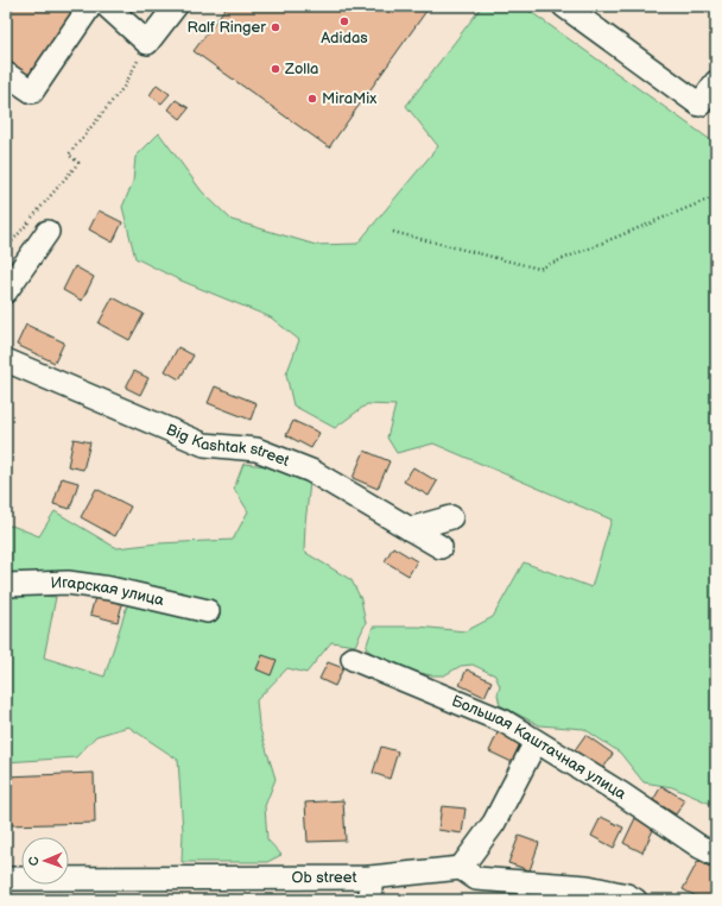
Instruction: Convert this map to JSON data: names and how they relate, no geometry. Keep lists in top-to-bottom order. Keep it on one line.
{"streets":{"street":["Big Kashtak street","Игарская улица","Большая Каштачная улица","Ob street"]},"places":["Adidas","Ralf Ringer","Zolla","MiraMix"],"north":"left"}
